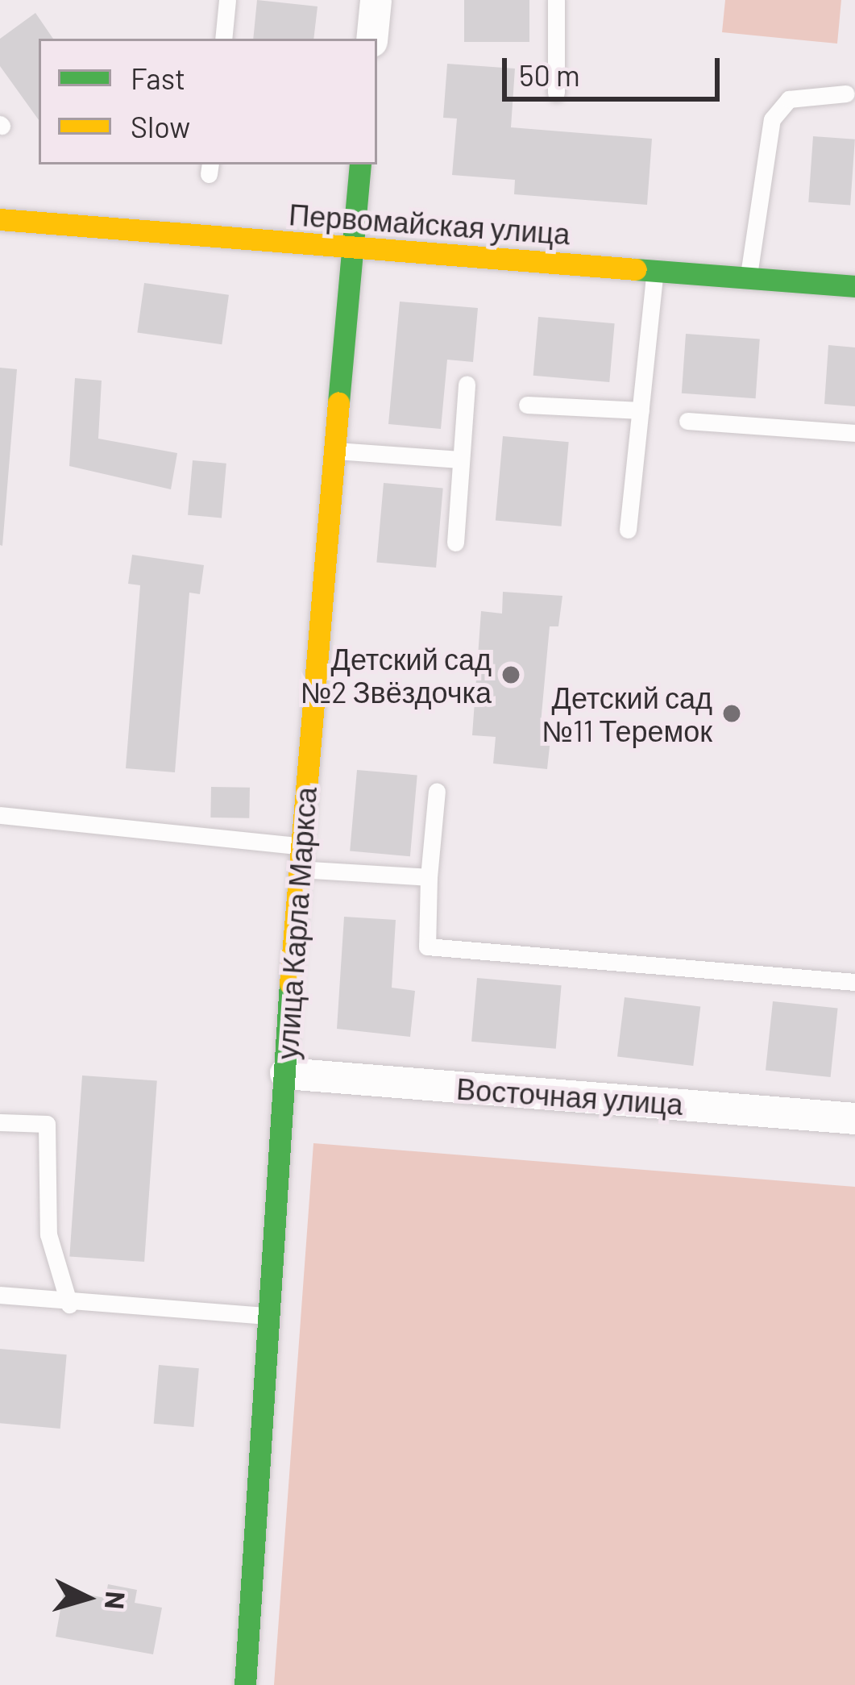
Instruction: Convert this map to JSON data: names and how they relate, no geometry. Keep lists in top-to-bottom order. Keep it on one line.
{"streets":{"street":["Первомайская улица","улица Карла Маркса","Восточная улица"]},"crossings":[["Первомайская улица","улица Карла Маркса"],["улица Карла Маркса","Восточная улица"]],"places":["Детский сад №2 Звёздочка","Детский сад №11 Теремок"],"legend":["Fast","Slow"],"scale_bar":"50 m","north":"right"}
